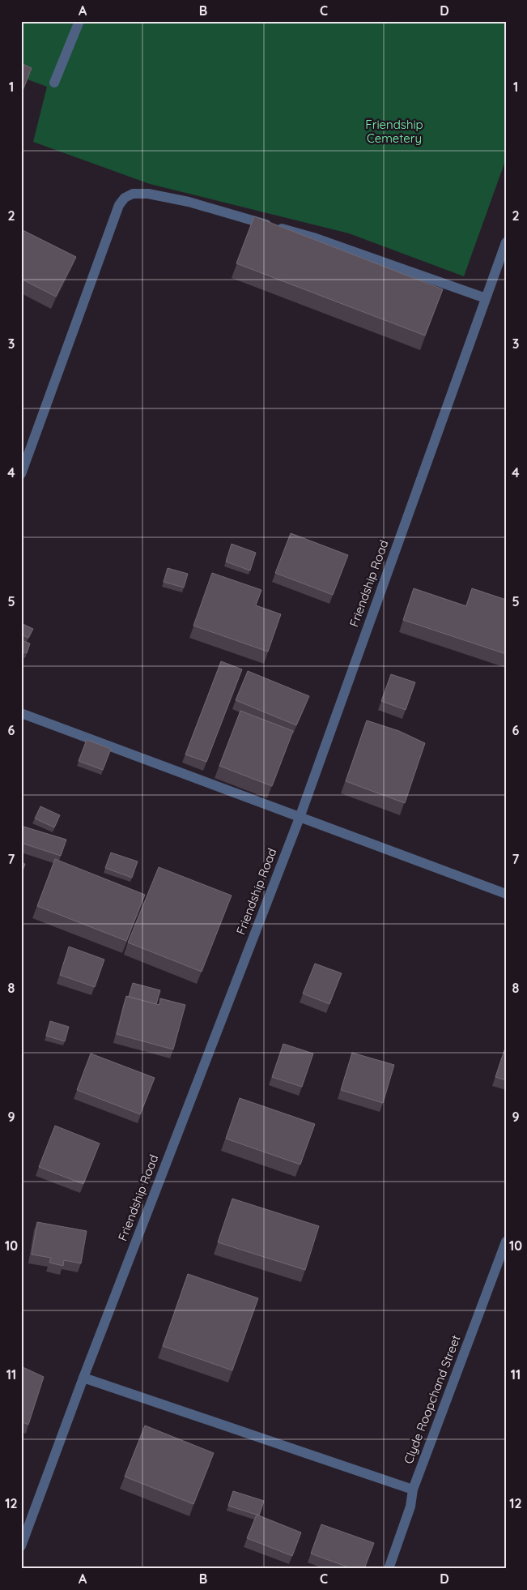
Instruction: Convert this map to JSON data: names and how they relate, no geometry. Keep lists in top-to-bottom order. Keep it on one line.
{"streets":{"street":["Friendship Road","Clyde Roopchand Street"]},"parks":["Friendship Cemetery"],"grid":{"columns":["A","B","C","D"],"rows":["1","2","3","4","5","6","7","8","9","10","11","12"]}}
